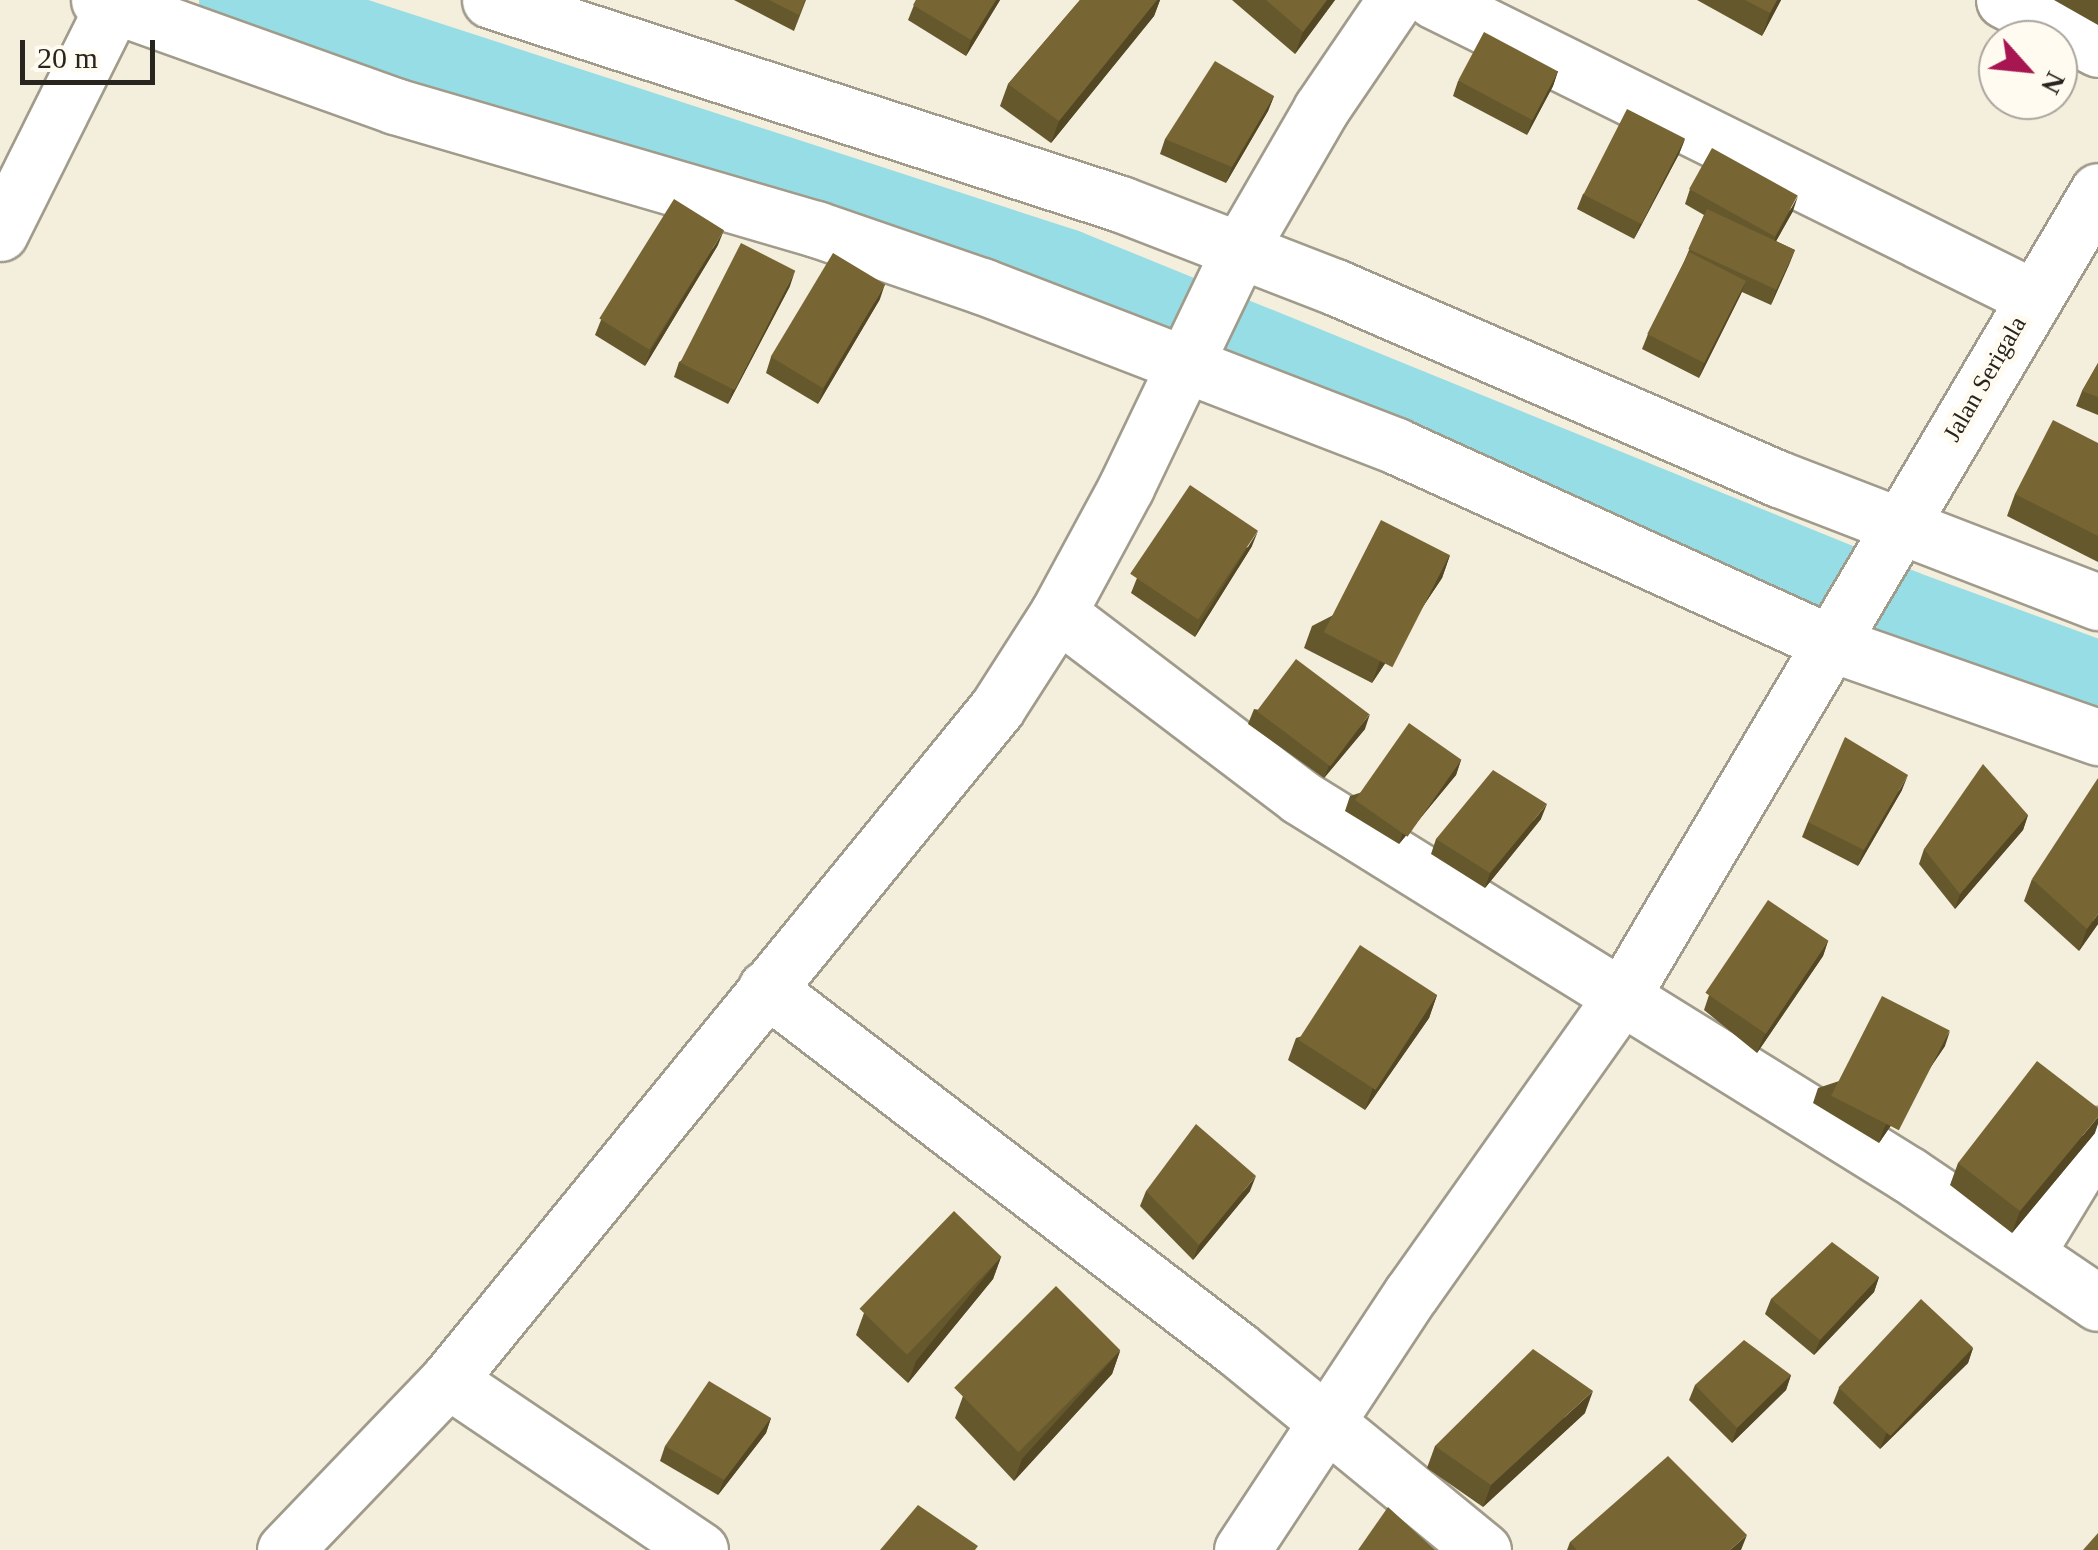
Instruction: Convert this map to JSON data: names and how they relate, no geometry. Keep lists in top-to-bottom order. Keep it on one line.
{"streets":{"street":["Jalan Serigala"]},"scale_bar":"20 m","north":"bottom right"}
